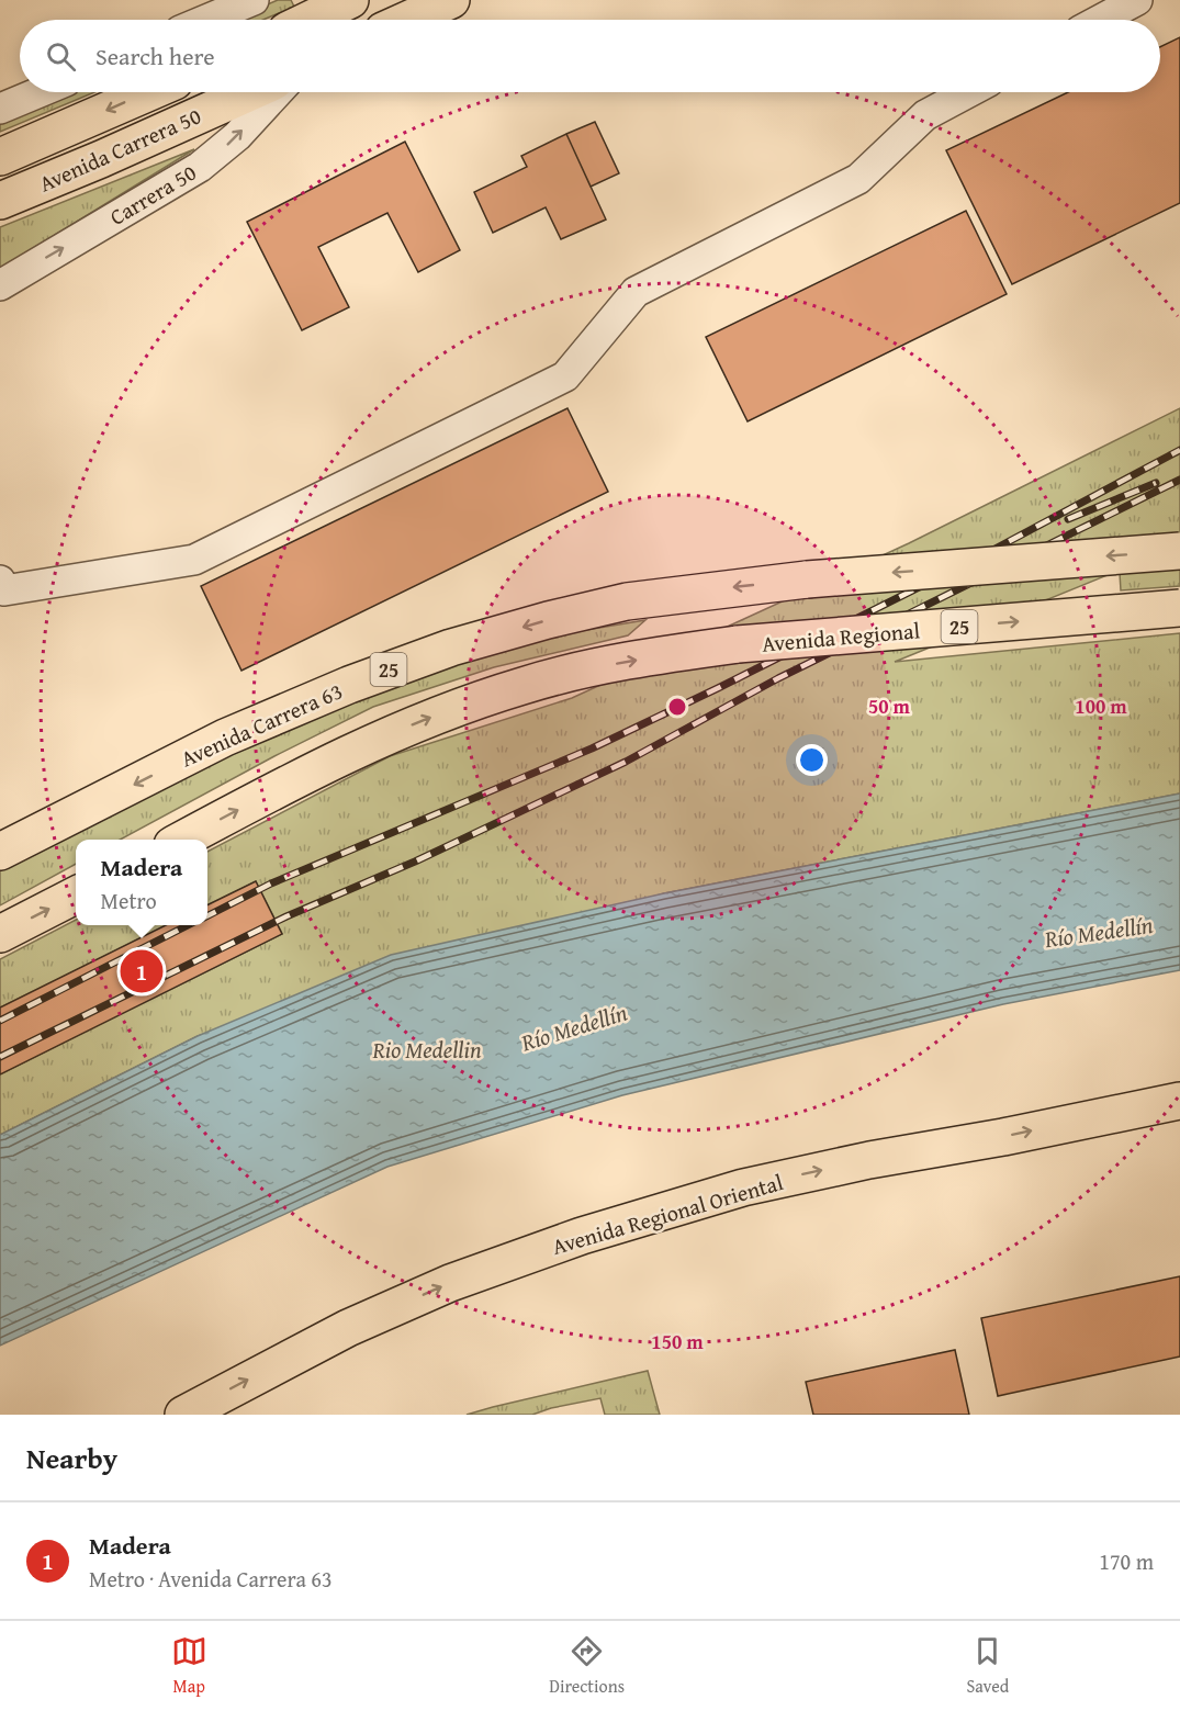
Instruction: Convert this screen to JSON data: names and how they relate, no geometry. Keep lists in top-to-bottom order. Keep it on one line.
{"streets":{"main road":["Avenida Carrera 50","25","Avenida Regional","Avenida Carrera 63","Avenida Regional Oriental"],"street":["Carrera 50"]},"one_way":["Carrera 50","Avenida Regional","Avenida Carrera 63","Avenida Regional Oriental"],"water":["Río Medellín","Rio Medellin"],"page":{"search":"Search here","popup":["Madera","Metro"],"pins":"1","heading":"Nearby","list":[{"mark":"1","name":"Madera","note":"Metro · Avenida Carrera 63","value":"170 m"}],"nav":["Map","Directions","Saved"]},"rings":["50 m","100 m","150 m"]}
